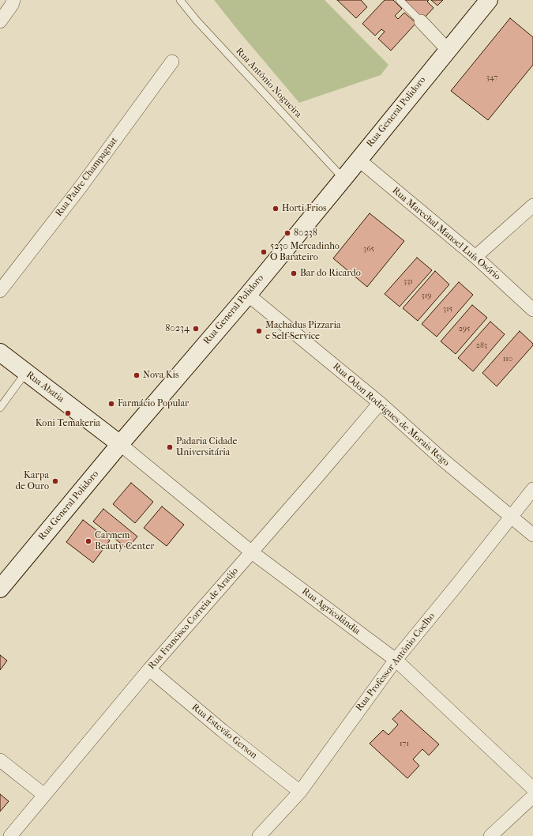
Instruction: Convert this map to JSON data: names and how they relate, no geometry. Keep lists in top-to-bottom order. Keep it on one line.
{"streets":{"street":["Rua General Polidoro","Rua Padre Champagnat","Rua Marechal Manoel Luís Osório","Rua Abatia","Rua Odon Rodrigues de Morais Rego","Rua Agricolândia","Rua Francisco Correia de Araújo","Rua Professor Antônio Coelho","Rua Estevão Gerson"],"lane":["Rua Antônio Nogueira"]},"crossings":[["Rua Antônio Nogueira","Rua General Polidoro"],["Rua General Polidoro","Rua Marechal Manoel Luís Osório"],["Rua General Polidoro","Rua Abatia"],["Rua General Polidoro","Rua Odon Rodrigues de Morais Rego"],["Rua General Polidoro","Rua Agricolândia"],["Rua Abatia","Rua Agricolândia"],["Rua Odon Rodrigues de Morais Rego","Rua Francisco Correia de Araújo"],["Rua Odon Rodrigues de Morais Rego","Rua Professor Antônio Coelho"],["Rua Agricolândia","Rua Francisco Correia de Araújo"],["Rua Agricolândia","Rua Professor Antônio Coelho"],["Rua Francisco Correia de Araújo","Rua Estevão Gerson"],["Rua Professor Antônio Coelho","Rua Estevão Gerson"]],"places":["Horti Frios","80238","5230 Mercadinho O Barateiro","Bar do Ricardo","80234","Machadus Pizzaria e Self-Service","Nova Kis","Farmácio Popular","Koni Temakeria","Padaria Cidade Universitária","Karpa de Ouro","Carmem Beauty Center"],"house_numbers":["347","365","331","319","315","295","283","110","171"]}
